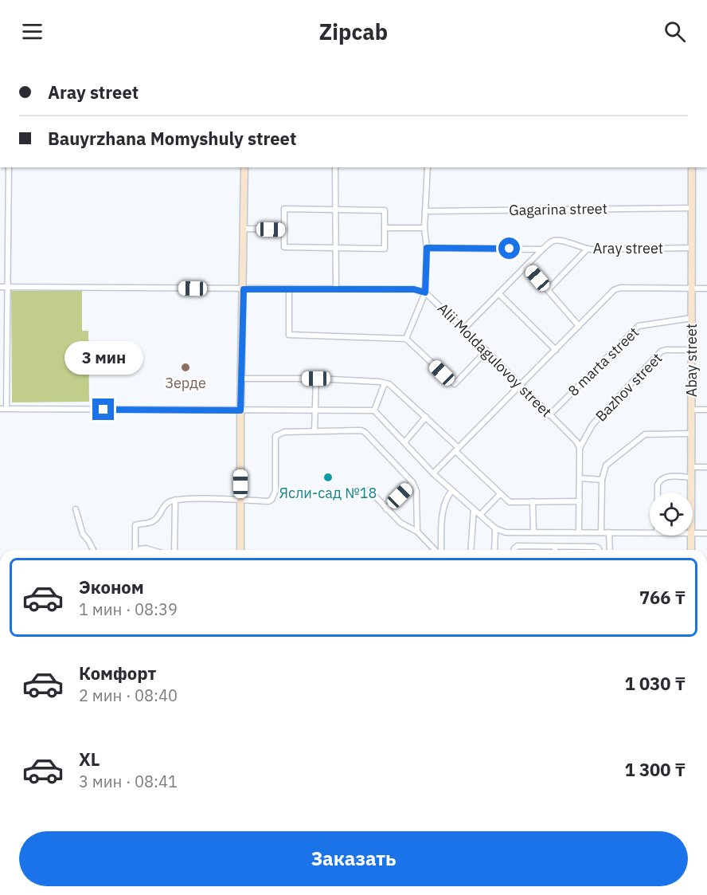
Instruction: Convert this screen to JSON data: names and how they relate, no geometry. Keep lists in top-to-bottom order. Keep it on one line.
{"streets":{"street":["Gagarina street","Aray street","Alii Moldagulovoy street","Abay street","8 marta street","Bazhov street"]},"crossings":[["Gagarina street","Abay street"],["Aray street","Abay street"],["Alii Moldagulovoy street","8 marta street"],["Alii Moldagulovoy street","Bazhov street"],["Abay street","8 marta street"],["Abay street","Bazhov street"]],"places":["Зерде","Ясли-сад №18"],"page":{"header":"Zipcab","banner":["Aray street","Bauyrzhana Momyshuly street"],"bubble":"3 мин","list":[{"name":"Эконом","note":"1 мин · 08:39","value":"766 ₸"},{"name":"Комфорт","note":"2 мин · 08:40","value":"1 030 ₸"},{"name":"XL","note":"3 мин · 08:41","value":"1 300 ₸"}],"buttons":"Заказать"}}
